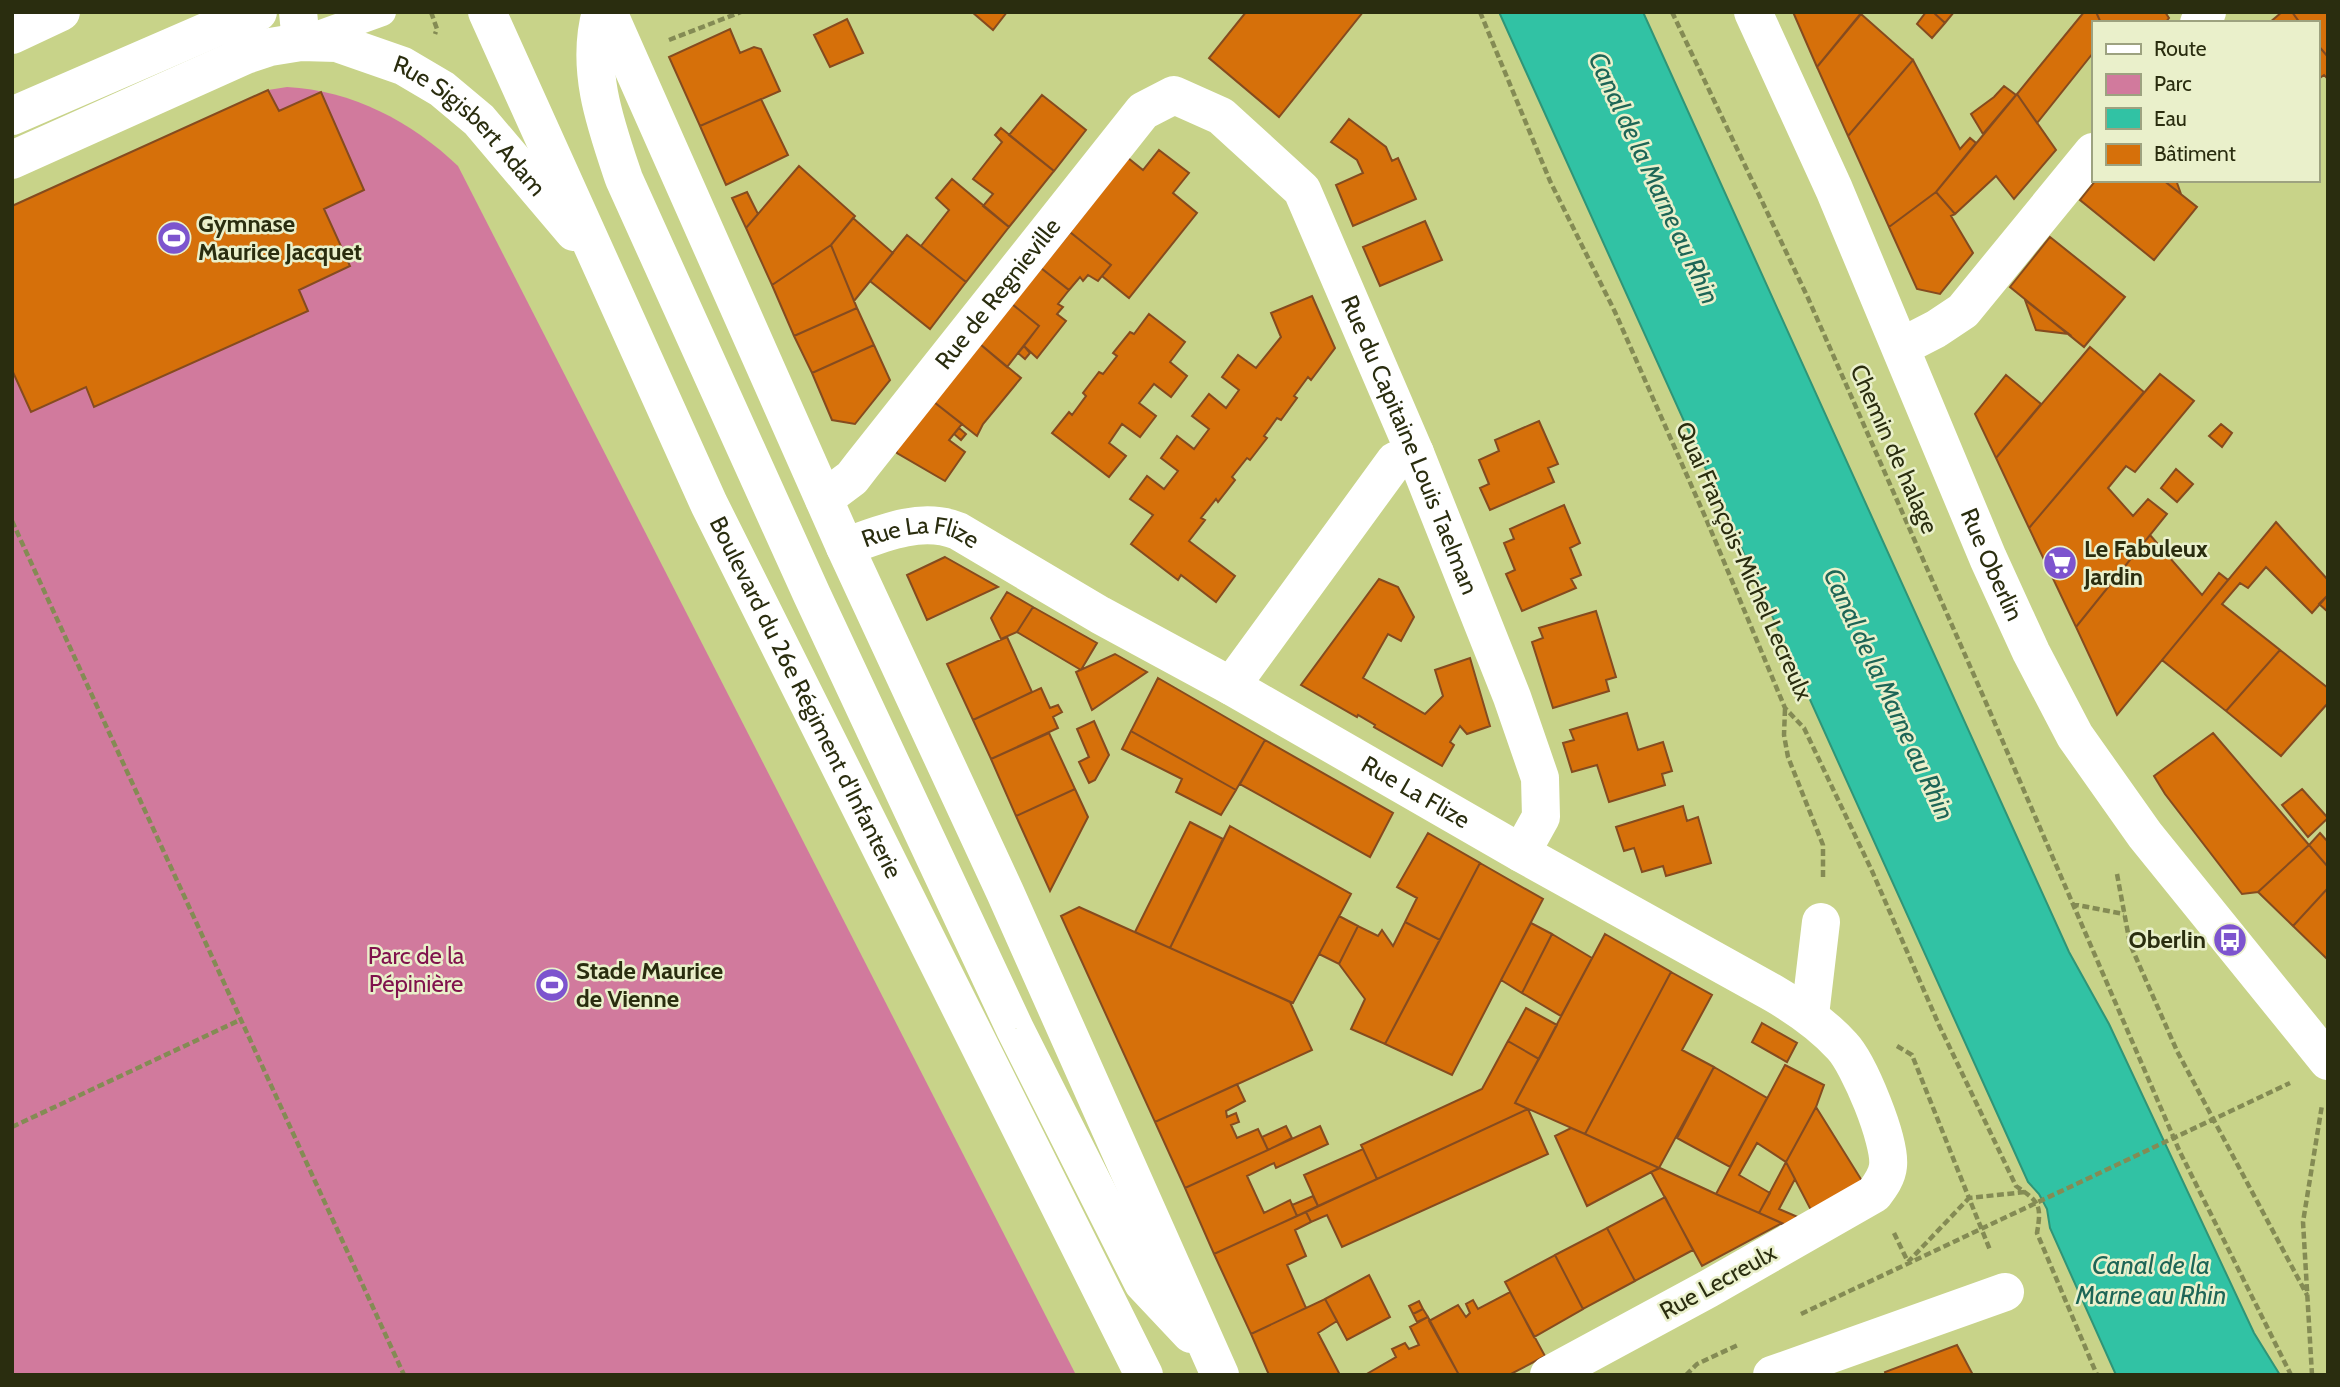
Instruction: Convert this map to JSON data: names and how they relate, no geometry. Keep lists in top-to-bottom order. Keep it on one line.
{"streets":{"main road":["Rue Sigisbert Adam","Rue de Regnieville","Rue du Capitaine Louis Taelman","Rue La Flize","Rue Oberlin","Boulevard du 26e Régiment d'Infanterie","Rue Lecreulx"],"path":["Chemin de halage","Quai François-Michel Lecreulx"]},"crossings":[["Rue Sigisbert Adam","Boulevard du 26e Régiment d'Infanterie"],["Rue de Regnieville","Rue du Capitaine Louis Taelman"],["Rue du Capitaine Louis Taelman","Rue La Flize"],["Rue La Flize","Rue Lecreulx"]],"water":["Canal de la Marne au Rhin"],"parks":["Parc de la Pépinière"],"places":{"sports":["Gymnase Maurice Jacquet","Stade Maurice de Vienne"],"supermarket":["Le Fabuleux Jardin"],"bus stop":["Oberlin"]},"legend":["Route","Parc","Eau","Bâtiment"]}
